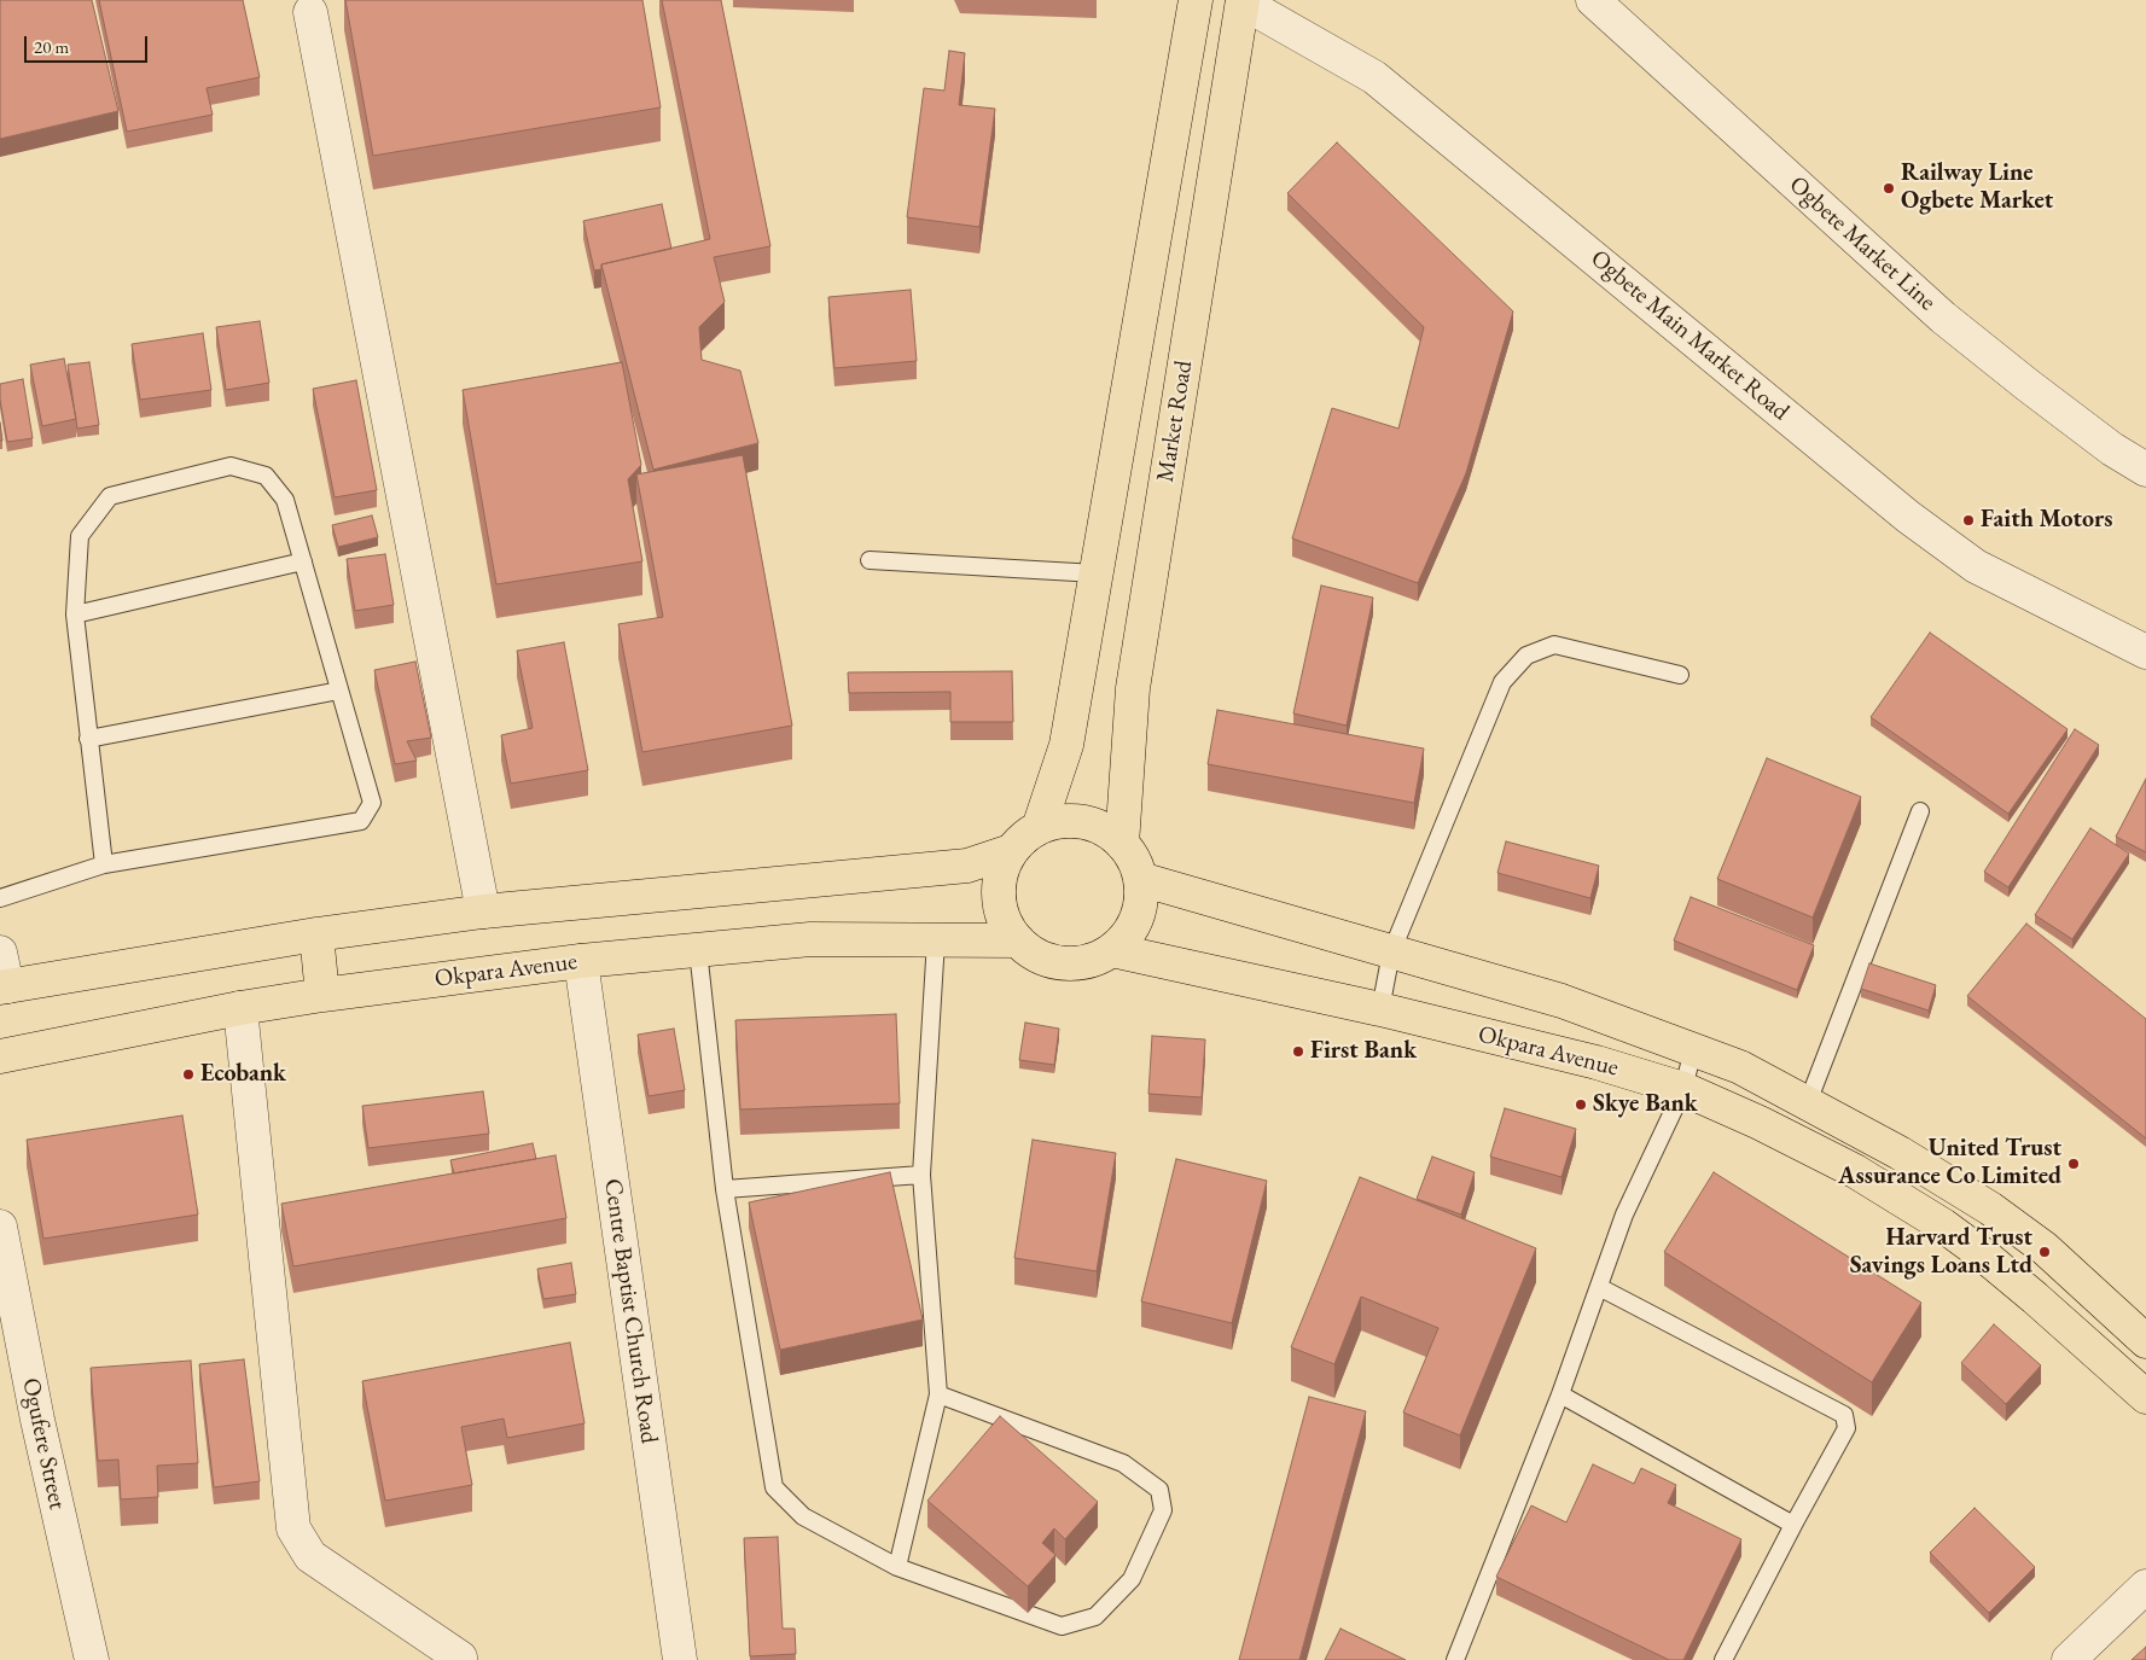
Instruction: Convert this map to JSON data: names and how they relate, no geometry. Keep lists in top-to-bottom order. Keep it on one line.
{"streets":{"main road":["Market Road","Okpara Avenue"],"street":["Ogbete Market Line","Ogbete Main Market Road","Centre Baptist Church Road","Ogufere Street"]},"crossings":[["Ogbete Main Market Road","Market Road"],["Market Road","Okpara Avenue"],["Okpara Avenue","Centre Baptist Church Road"]],"places":["Railway Line Ogbete Market","Faith Motors","First Bank","Ecobank","Skye Bank","United Trust Assurance Co Limited","Harvard Trust Savings Loans Ltd"],"scale_bar":"20 m"}
